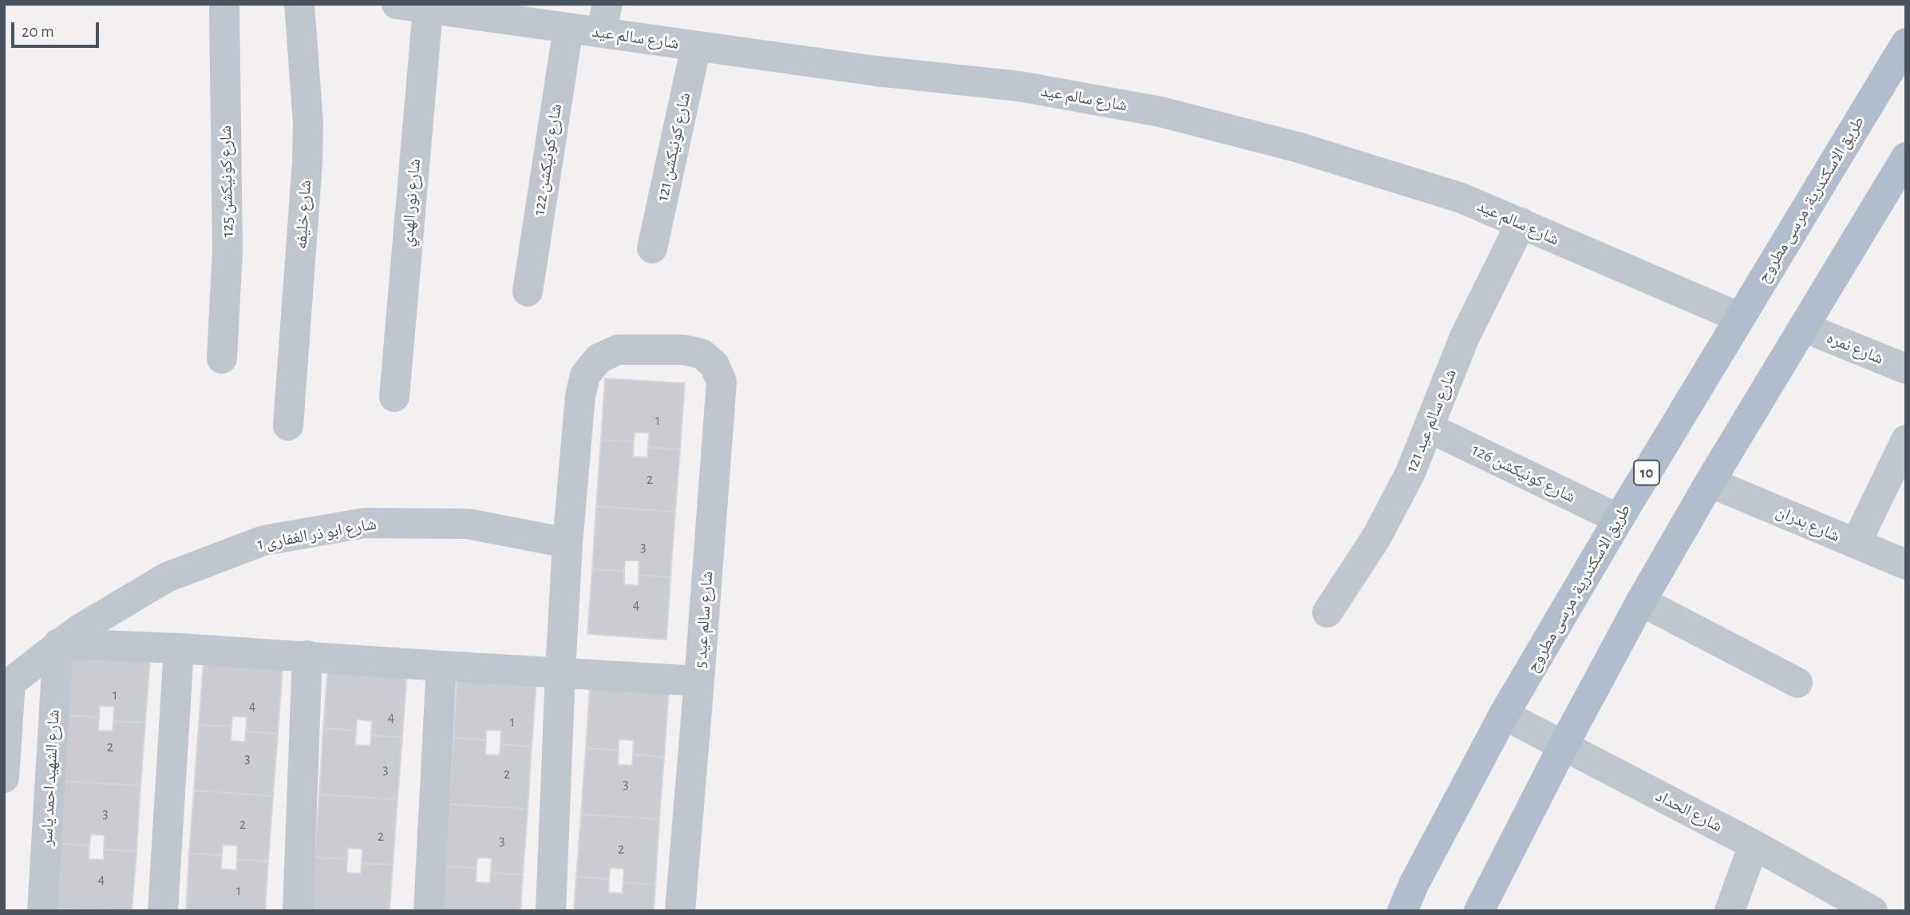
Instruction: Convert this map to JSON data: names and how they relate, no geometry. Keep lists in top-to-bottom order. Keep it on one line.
{"streets":{"main road":["طريق الاسكندرية, مرسى مطروح","10"],"street":["شارع سالم عيد","شارع كونيكشن 121","شارع كونيكشن 122","شارع كونيكشن 125","شارع نور الهدي","شارع خليفه","شارع نمره","شارع سالم عيد 121","شارع كونيكشن 126","شارع بدران","شارع ابو ذر الغفارى 1","شارع سالم عيد 5","شارع الشهيد احمد ياسر","شارع الحداد"]},"crossings":[["شارع سالم عيد","شارع كونيكشن 121"],["شارع سالم عيد","شارع كونيكشن 122"],["شارع سالم عيد","طريق الاسكندرية, مرسى مطروح"],["شارع سالم عيد","شارع نور الهدي"],["شارع سالم عيد","شارع سالم عيد 121"],["طريق الاسكندرية, مرسى مطروح","شارع كونيكشن 126"],["طريق الاسكندرية, مرسى مطروح","شارع الحداد"],["شارع سالم عيد 121","شارع كونيكشن 126"],["شارع ابو ذر الغفارى 1","شارع سالم عيد 5"],["شارع ابو ذر الغفارى 1","شارع الشهيد احمد ياسر"]],"house_numbers":["1","2","3","4","1","4","4","1","2","3","3","2","3","3","2","2","3","2","4","1"],"scale_bar":"20 m"}
